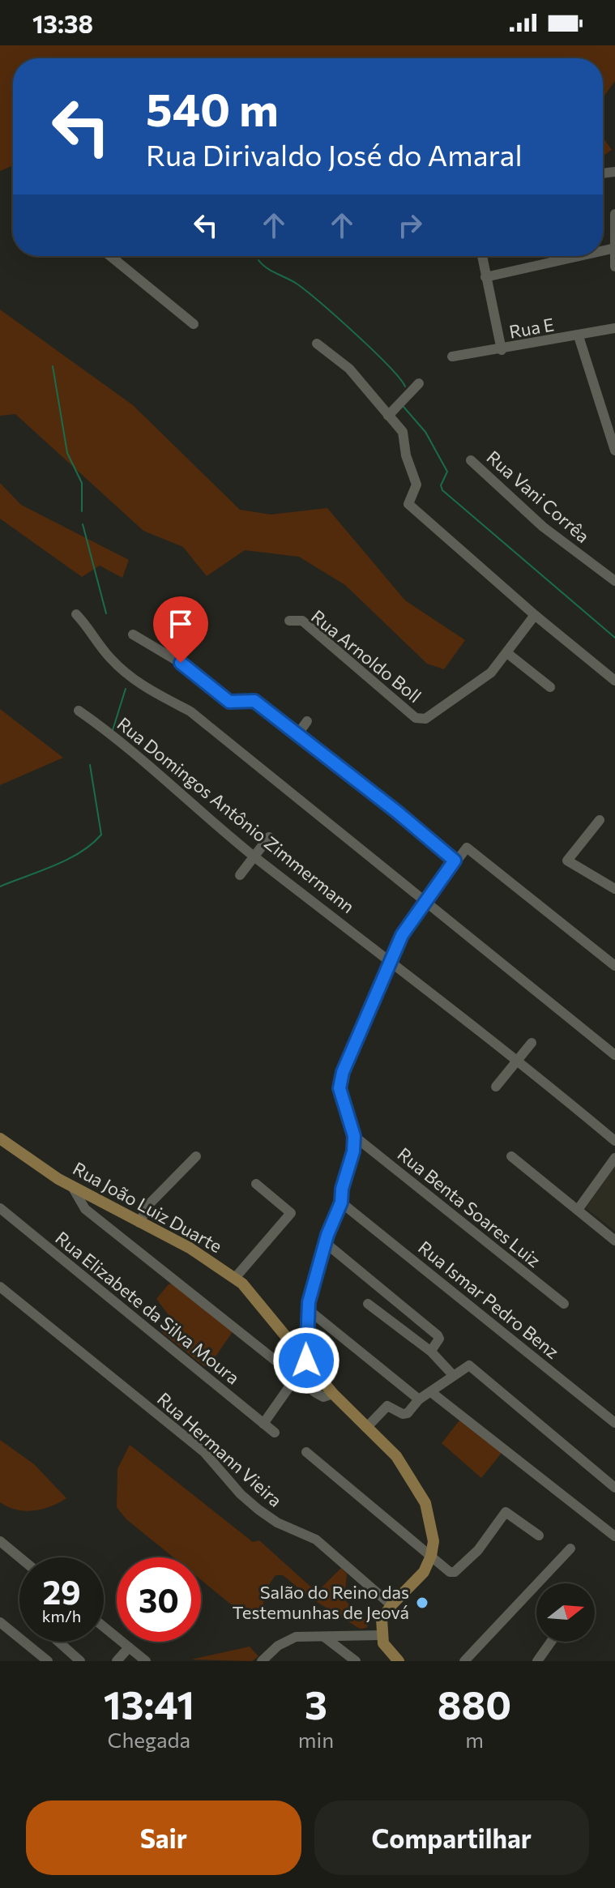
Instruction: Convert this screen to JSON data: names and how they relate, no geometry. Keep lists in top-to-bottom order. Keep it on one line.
{"streets":{"main road":["Rua João Luiz Duarte"],"street":["Rua E","Rua Vani Corrêa","Rua Arnoldo Boll","Rua Domingos Antônio Zimmermann","Rua Benta Soares Luiz","Rua Ismar Pedro Benz","Rua Elizabete da Silva Moura","Rua Hermann Vieira"]},"places":["Salão do Reino das Testemunhas de Jeová"],"north":"right","page":{"status":"13:38","turn":["540 m","Rua Dirivaldo José do Amaral"],"speed":"29 km/h","limit":"30","eta":["13:41","Chegada","3","min","880","m"],"buttons":["Sair","Compartilhar"]}}
